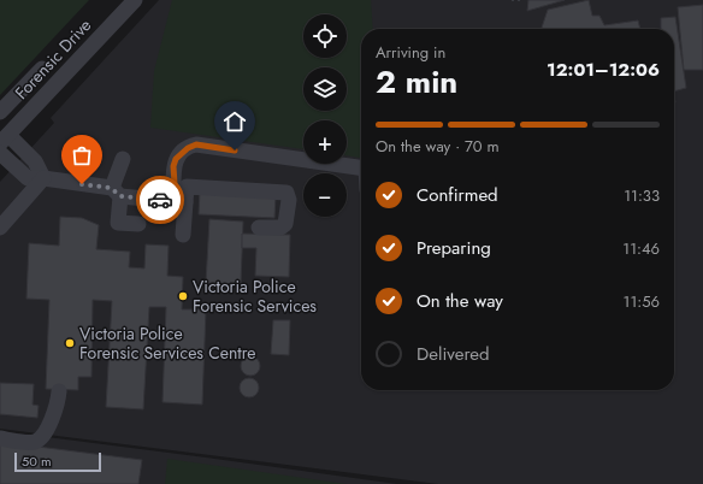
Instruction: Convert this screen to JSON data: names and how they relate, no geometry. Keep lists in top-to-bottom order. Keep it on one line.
{"streets":{"street":["Forensic Drive"]},"places":["Victoria Police Forensic Services","Victoria Police Forensic Services Centre"],"scale_bar":"50 m","page":{"map_buttons":["+","−"],"heading":["2 min","Arriving in","12:01–12:06"],"bar":"On the way · 70 m","list":[["Confirmed","11:33"],["Preparing","11:46"],["On the way","11:56"],"Delivered"],"scale":"50 m"}}
